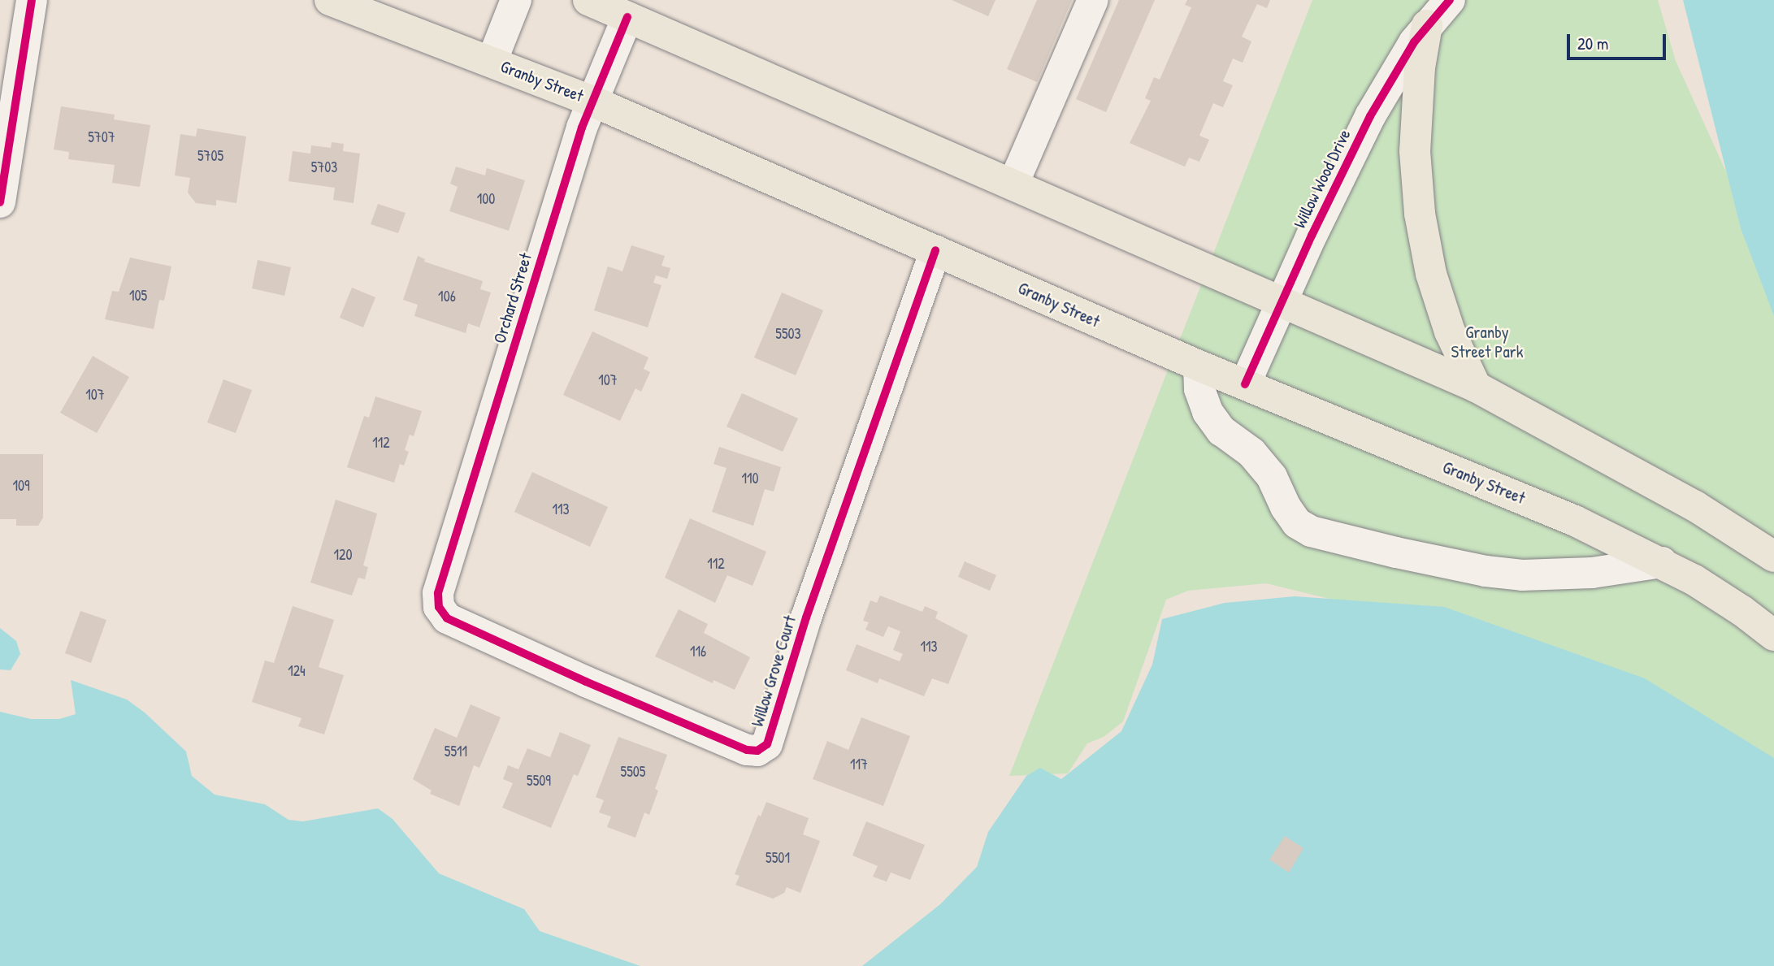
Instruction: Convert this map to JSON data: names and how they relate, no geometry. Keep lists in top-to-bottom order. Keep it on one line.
{"streets":{"main road":["Granby Street"],"street":["Willow Wood Drive","Orchard Street","Willow Grove Court"]},"crossings":[["Granby Street","Willow Wood Drive"],["Granby Street","Orchard Street"],["Granby Street","Willow Grove Court"],["Orchard Street","Willow Grove Court"]],"parks":["Granby Street Park"],"house_numbers":["5707","5705","5703","100","105","106","5503","107","107","112","110","109","113","120","112","113","116","124","5511","117","5505","5509","5501"],"scale_bar":"20 m"}
